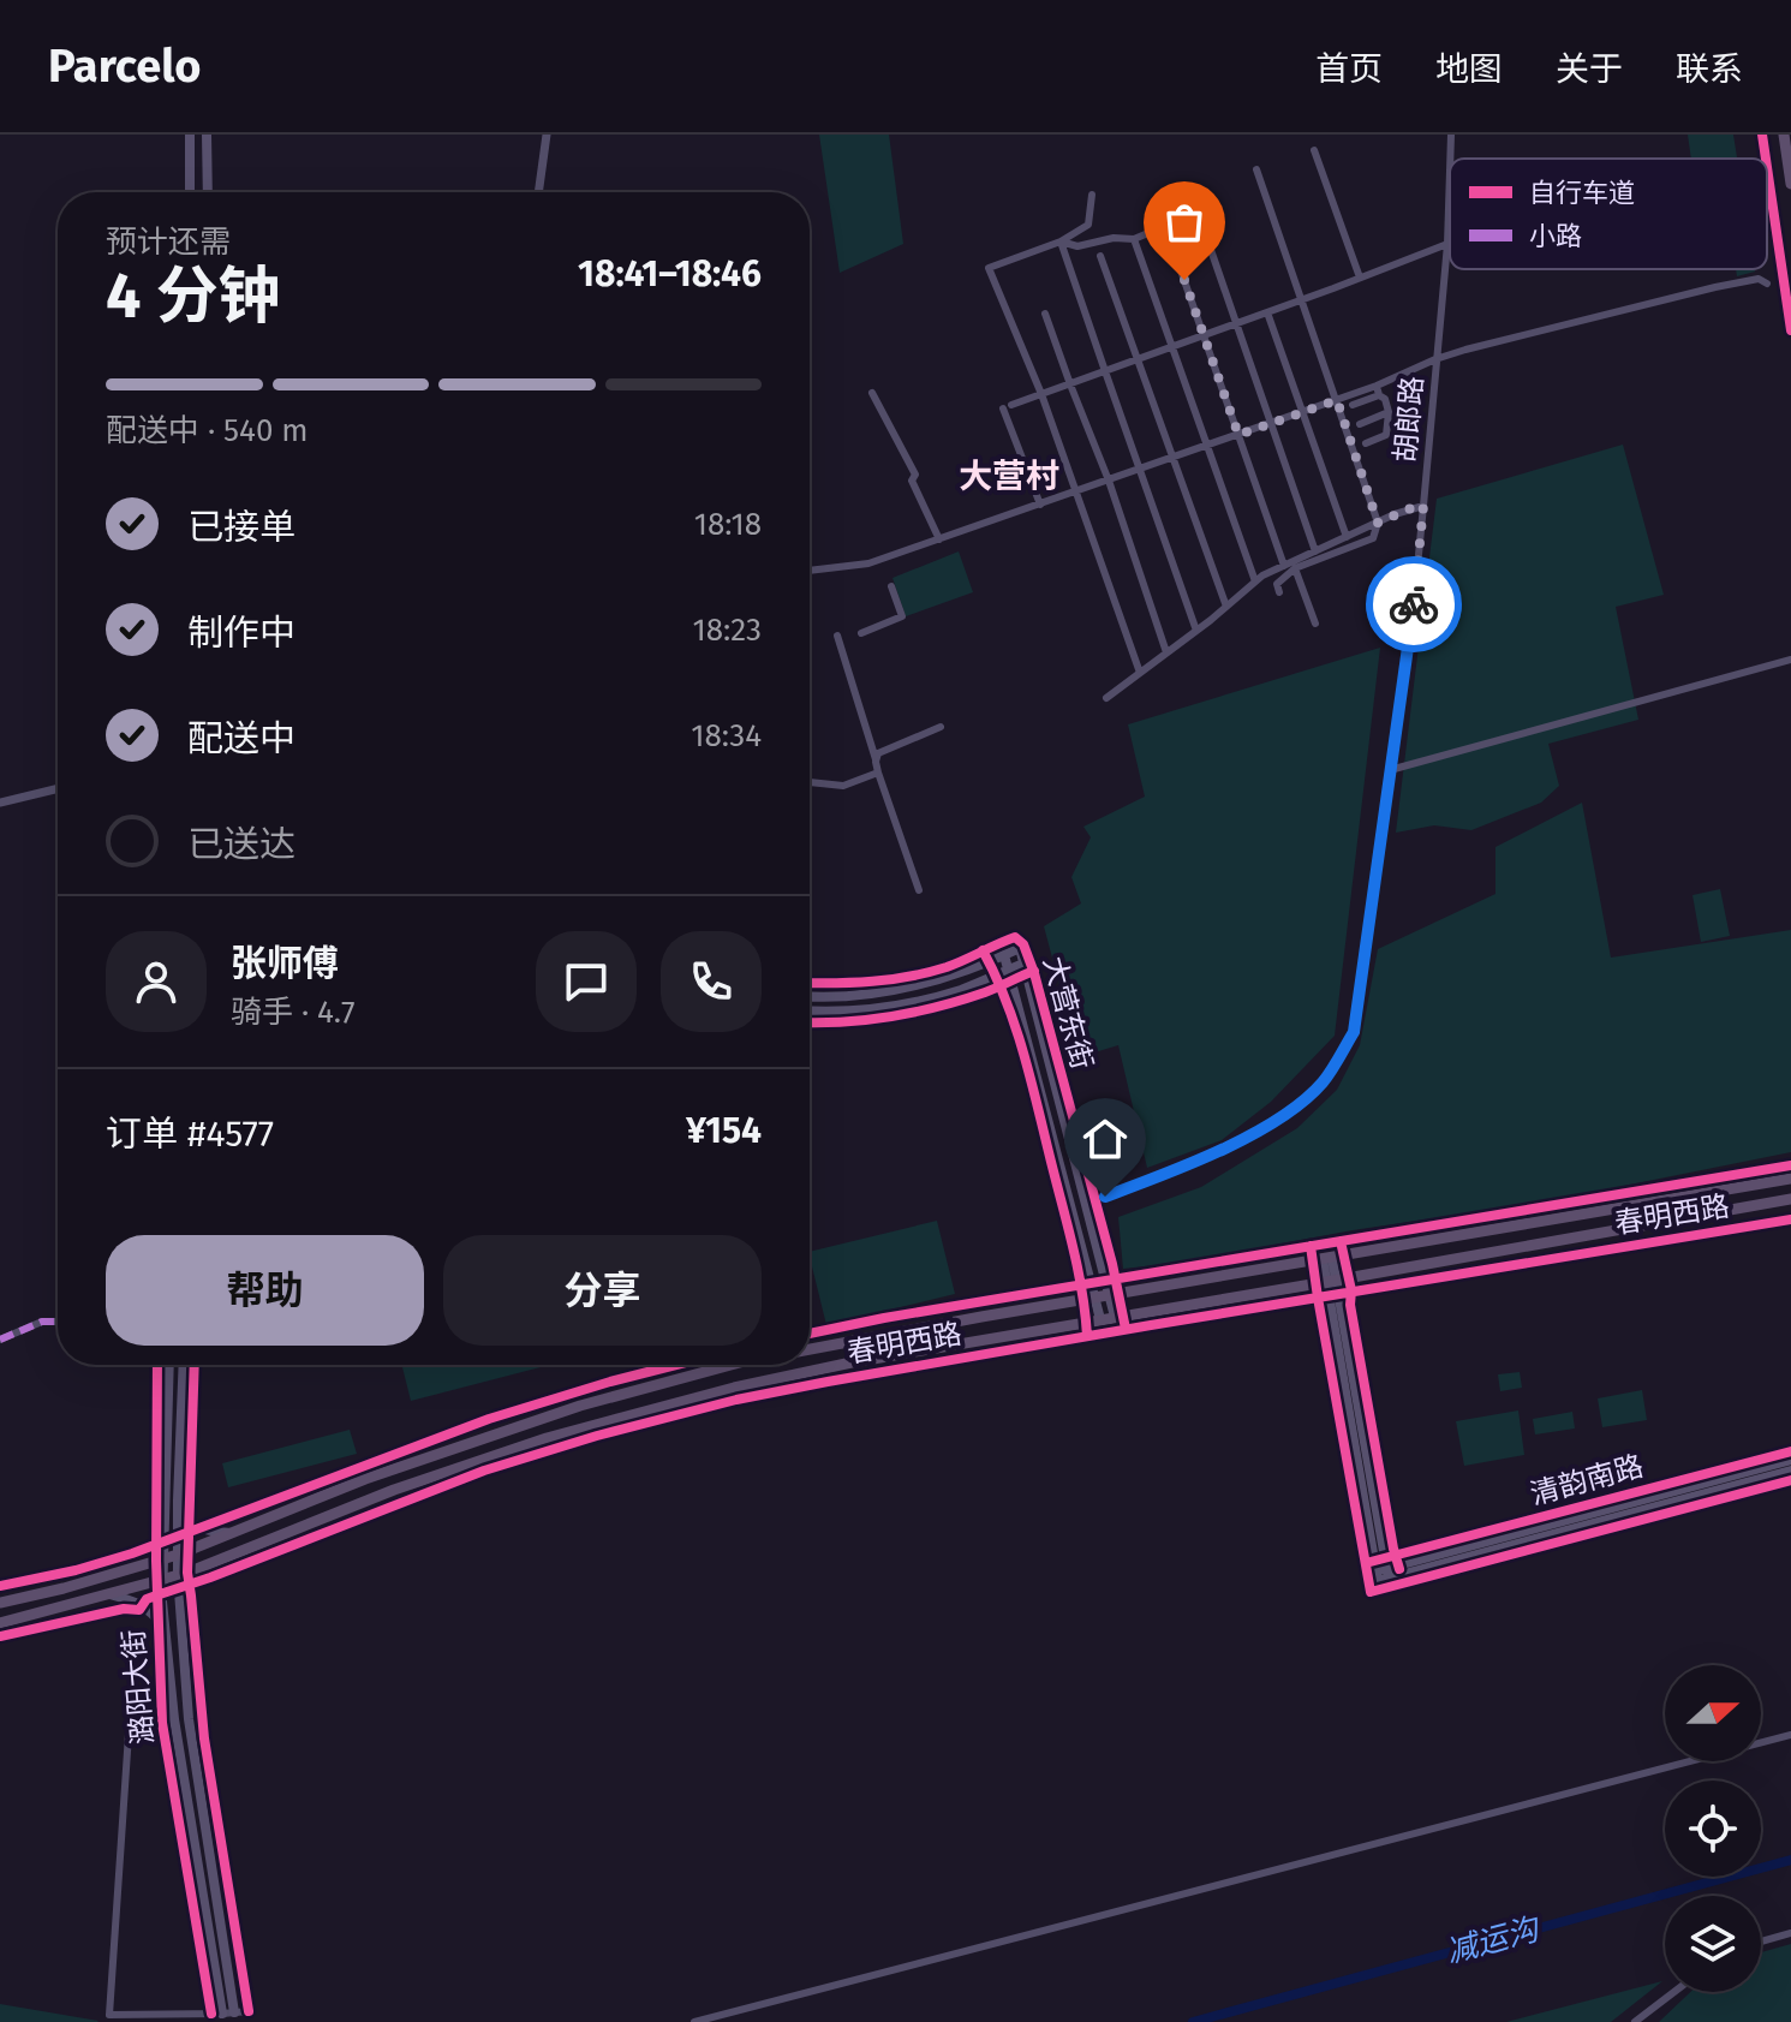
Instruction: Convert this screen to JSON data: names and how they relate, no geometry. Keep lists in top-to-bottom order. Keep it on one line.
{"streets":{"main road":["大营东街","春明西路","清韵南路","潞阳大街"],"street":["胡郎路"]},"crossings":[["大营东街","春明西路"],["春明西路","潞阳大街"]],"districts":["大营村"],"water":["减运沟"],"legend":["自行车道","小路"],"north":"right","page":{"header":"Parcelo","nav":["首页","地图","关于","联系"],"heading":["4 分钟","预计还需","18:41–18:46"],"panel":["张师傅","骑手 · 4.7","订单 #4577","¥154"],"bar":"配送中 · 540 m","list":[["已接单","18:18"],["制作中","18:23"],["配送中","18:34"],"已送达"],"buttons":["帮助","分享"]}}
